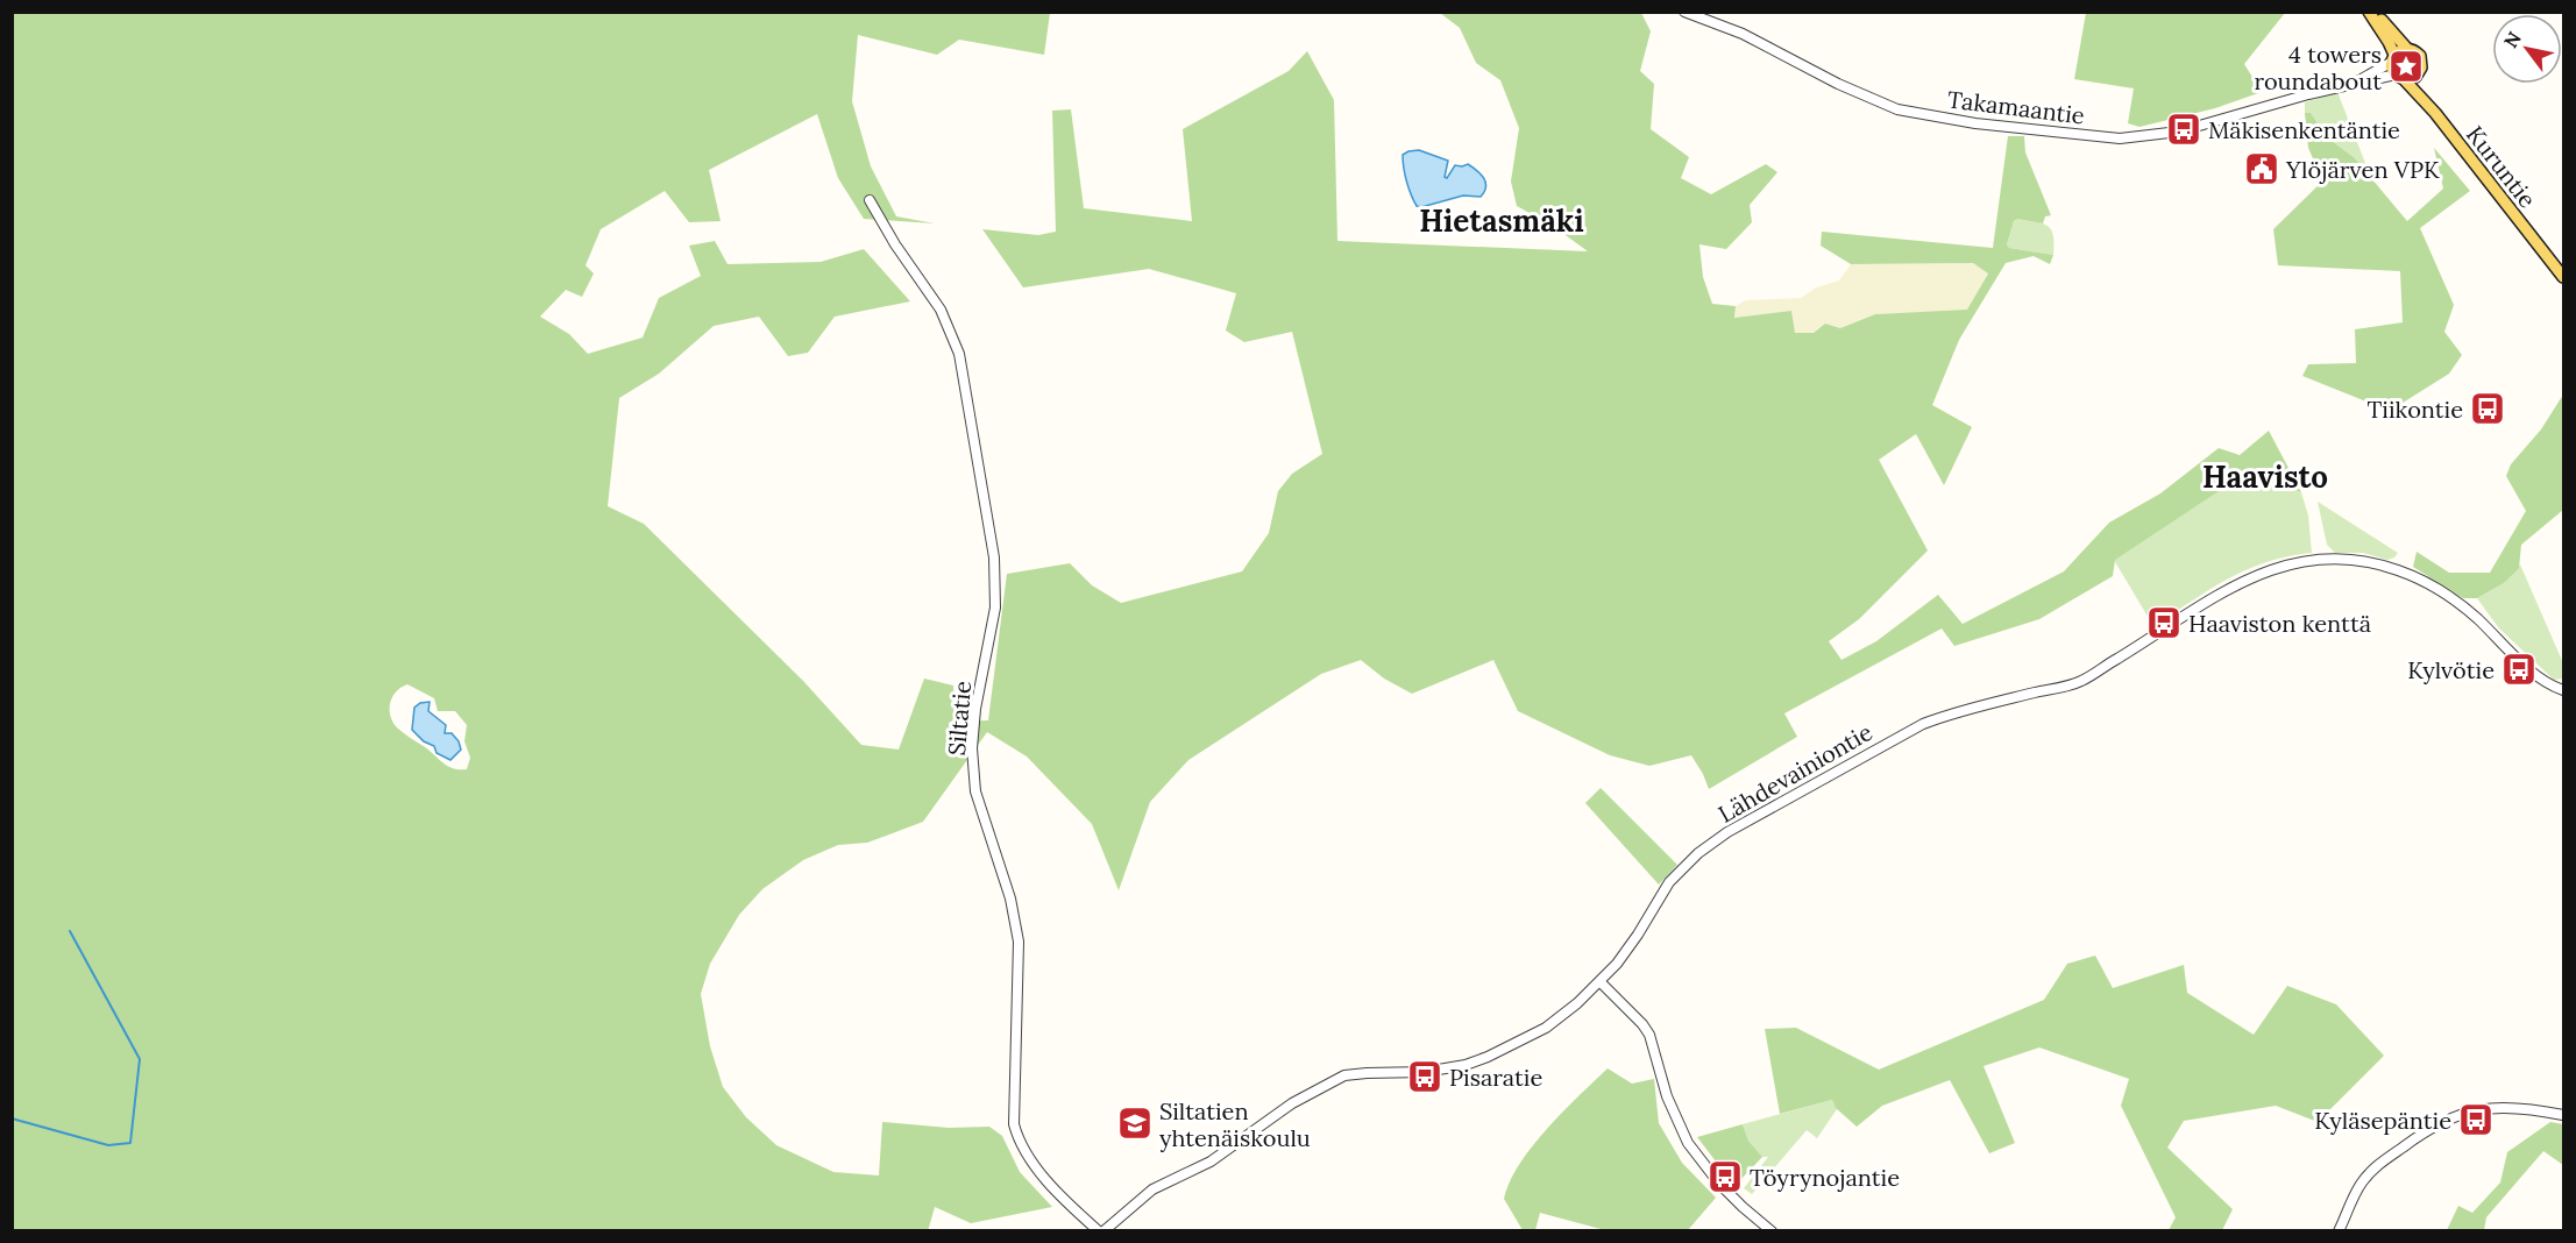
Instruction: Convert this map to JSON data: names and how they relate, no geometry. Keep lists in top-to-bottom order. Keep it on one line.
{"streets":{"main road":["Kuruntie"],"street":["Takamaantie","Siltatie","Lähdevainiontie"]},"crossings":[["Takamaantie","Kuruntie"],["Siltatie","Lähdevainiontie"]],"districts":["Hietasmäki","Haavisto"],"places":{"place":["4 towers roundabout"],"bus stop":["Mäkisenkentäntie","Tiikontie","Haaviston kenttä","Kylvötie","Pisaratie","Kyläsepäntie","Töyrynojantie"],"public building":["Ylöjärven VPK"],"school or university":["Siltatien yhtenäiskoulu"]},"north":"top left"}
